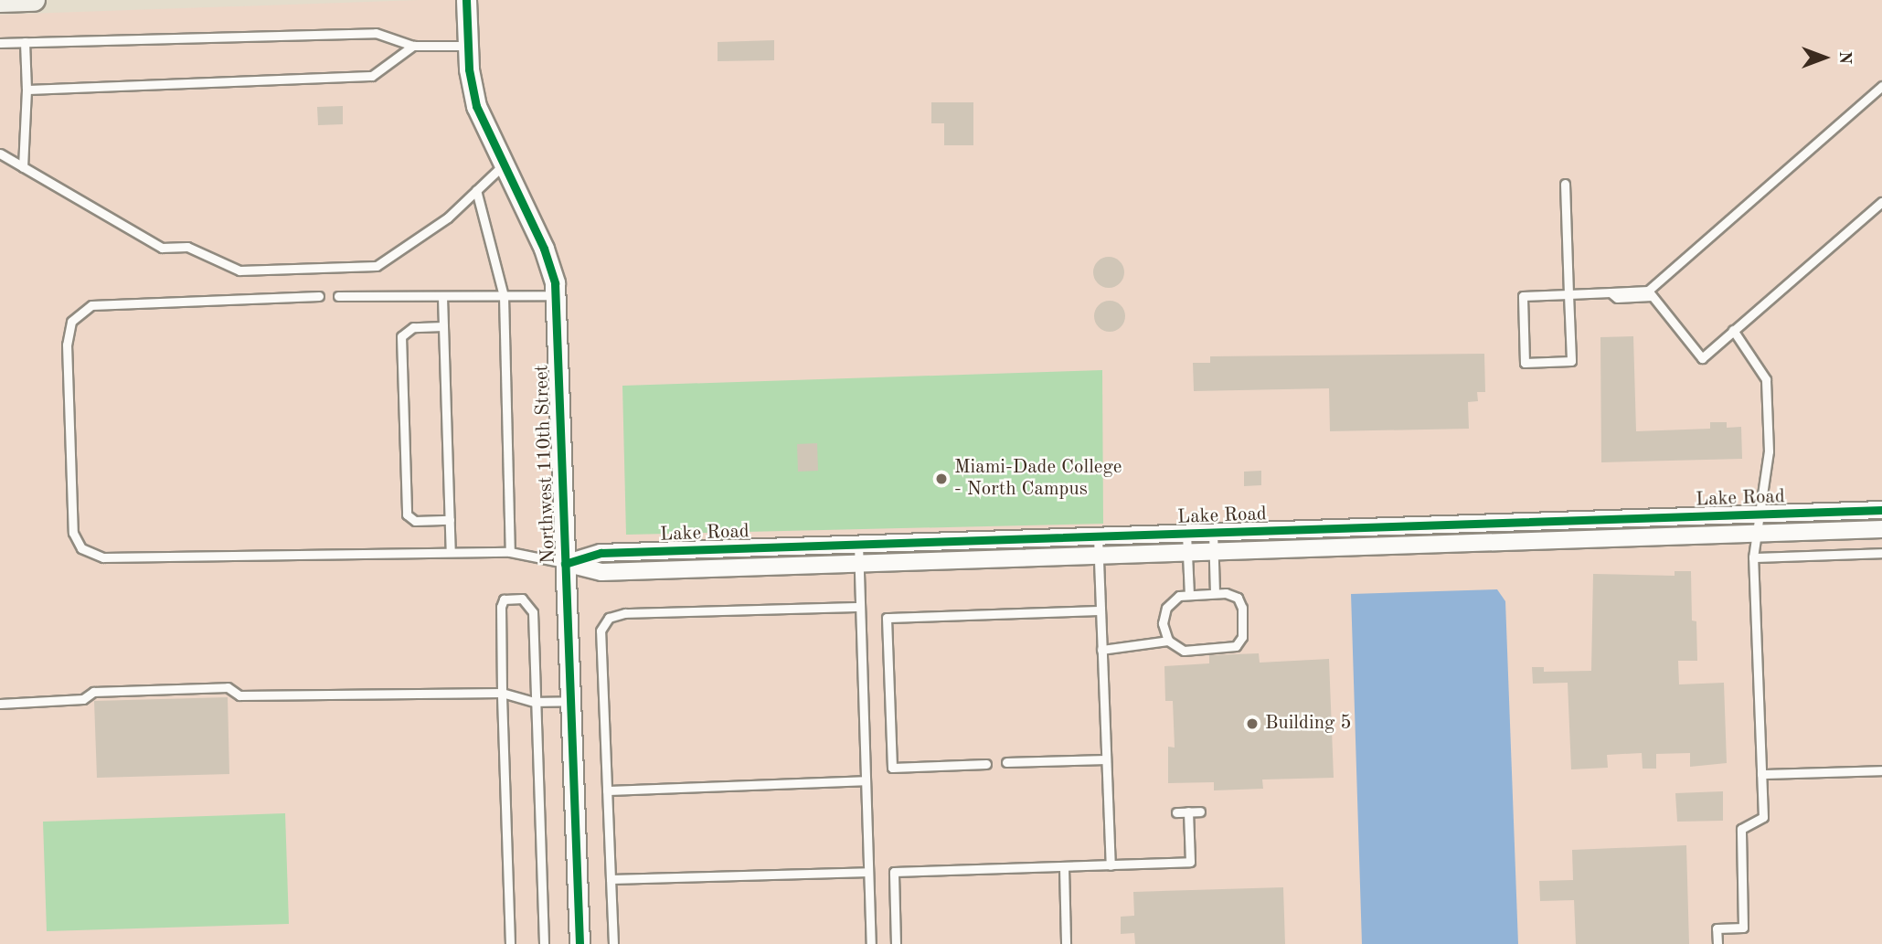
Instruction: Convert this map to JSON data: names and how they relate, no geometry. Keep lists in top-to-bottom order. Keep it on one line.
{"streets":{"street":["Northwest 110th Street","Lake Road"]},"crossings":[["Northwest 110th Street","Lake Road"]],"places":["Miami-Dade College - North Campus","Building 5"],"north":"right"}
